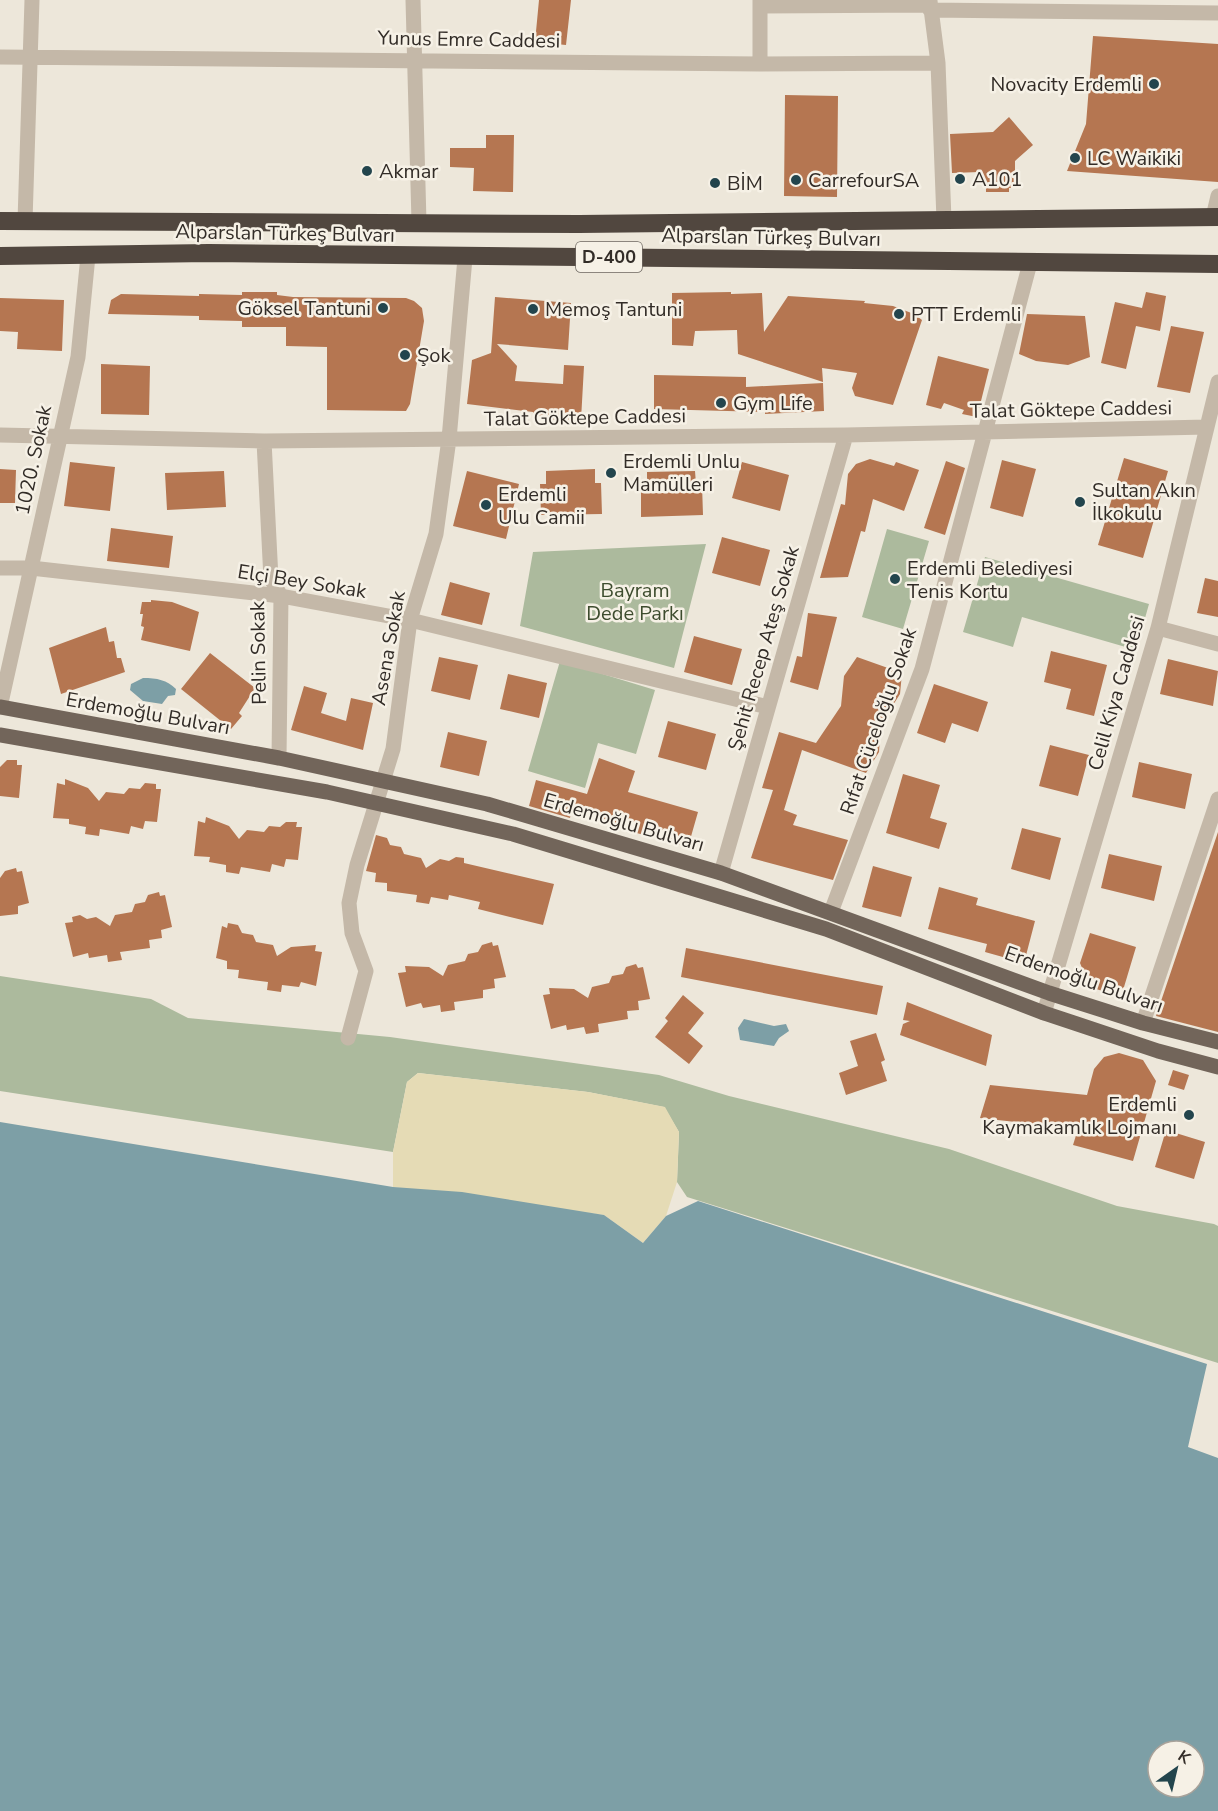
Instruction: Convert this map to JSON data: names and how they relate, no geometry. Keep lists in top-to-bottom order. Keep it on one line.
{"streets":{"highway":["Alparslan Türkeş Bulvarı","D-400"],"main road":["Erdemoğlu Bulvarı"],"street":["Yunus Emre Caddesi","Talat Göktepe Caddesi","1020. Sokak","Elçi Bey Sokak","Asena Sokak","Şehit Recep Ateş Sokak","Pelin Sokak","Celil Kiya Caddesi","Rıfat Cüceloğlu Sokak"]},"crossings":[["Alparslan Türkeş Bulvarı","1020. Sokak"],["Alparslan Türkeş Bulvarı","Asena Sokak"],["Alparslan Türkeş Bulvarı","Rıfat Cüceloğlu Sokak"],["Talat Göktepe Caddesi","1020. Sokak"],["Talat Göktepe Caddesi","Asena Sokak"],["Talat Göktepe Caddesi","Şehit Recep Ateş Sokak"],["Talat Göktepe Caddesi","Pelin Sokak"],["Talat Göktepe Caddesi","Celil Kiya Caddesi"],["Talat Göktepe Caddesi","Rıfat Cüceloğlu Sokak"],["1020. Sokak","Elçi Bey Sokak"],["1020. Sokak","Erdemoğlu Bulvarı"],["Elçi Bey Sokak","Asena Sokak"],["Elçi Bey Sokak","Şehit Recep Ateş Sokak"],["Elçi Bey Sokak","Pelin Sokak"],["Asena Sokak","Erdemoğlu Bulvarı"],["Şehit Recep Ateş Sokak","Erdemoğlu Bulvarı"],["Pelin Sokak","Erdemoğlu Bulvarı"],["Celil Kiya Caddesi","Erdemoğlu Bulvarı"],["Erdemoğlu Bulvarı","Rıfat Cüceloğlu Sokak"]],"parks":["Bayram Dede Parkı"],"places":["Novacity Erdemli","LC Waikiki","Akmar","A101","CarrefourSA","BİM","Göksel Tantuni","Memoş Tantuni","PTT Erdemli","Şok","Gym Life","Erdemli Unlu Mamülleri","Sultan Akın İlkokulu","Erdemli Ulu Camii","Erdemli Belediyesi Tenis Kortu","Erdemli Kaymakamlık Lojmanı"],"north":"top right"}
